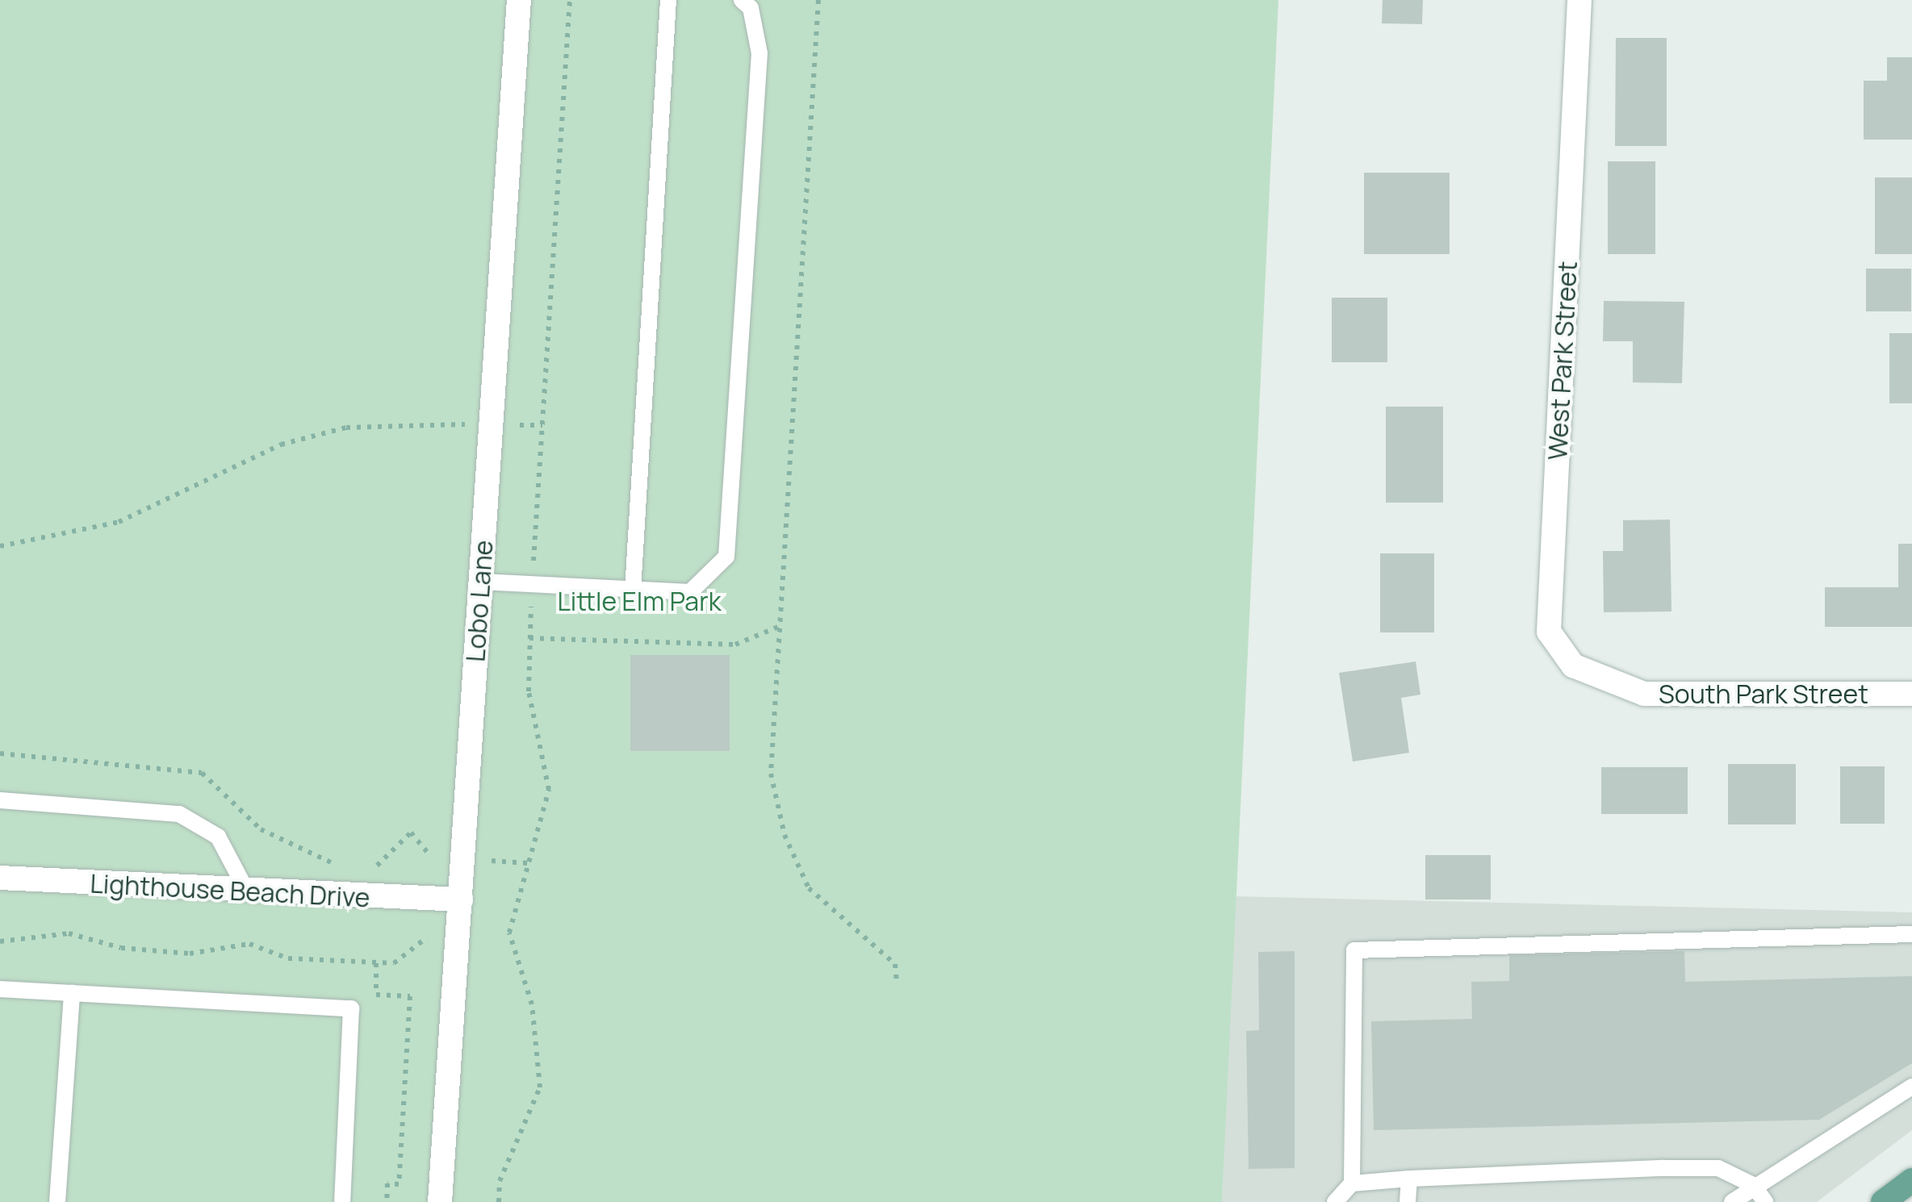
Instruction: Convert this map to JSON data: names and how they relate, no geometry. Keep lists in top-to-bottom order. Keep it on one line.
{"streets":{"street":["West Park Street","Lobo Lane","South Park Street","Lighthouse Beach Drive"]},"crossings":[["West Park Street","South Park Street"],["Lobo Lane","Lighthouse Beach Drive"]],"parks":["Little Elm Park"]}
